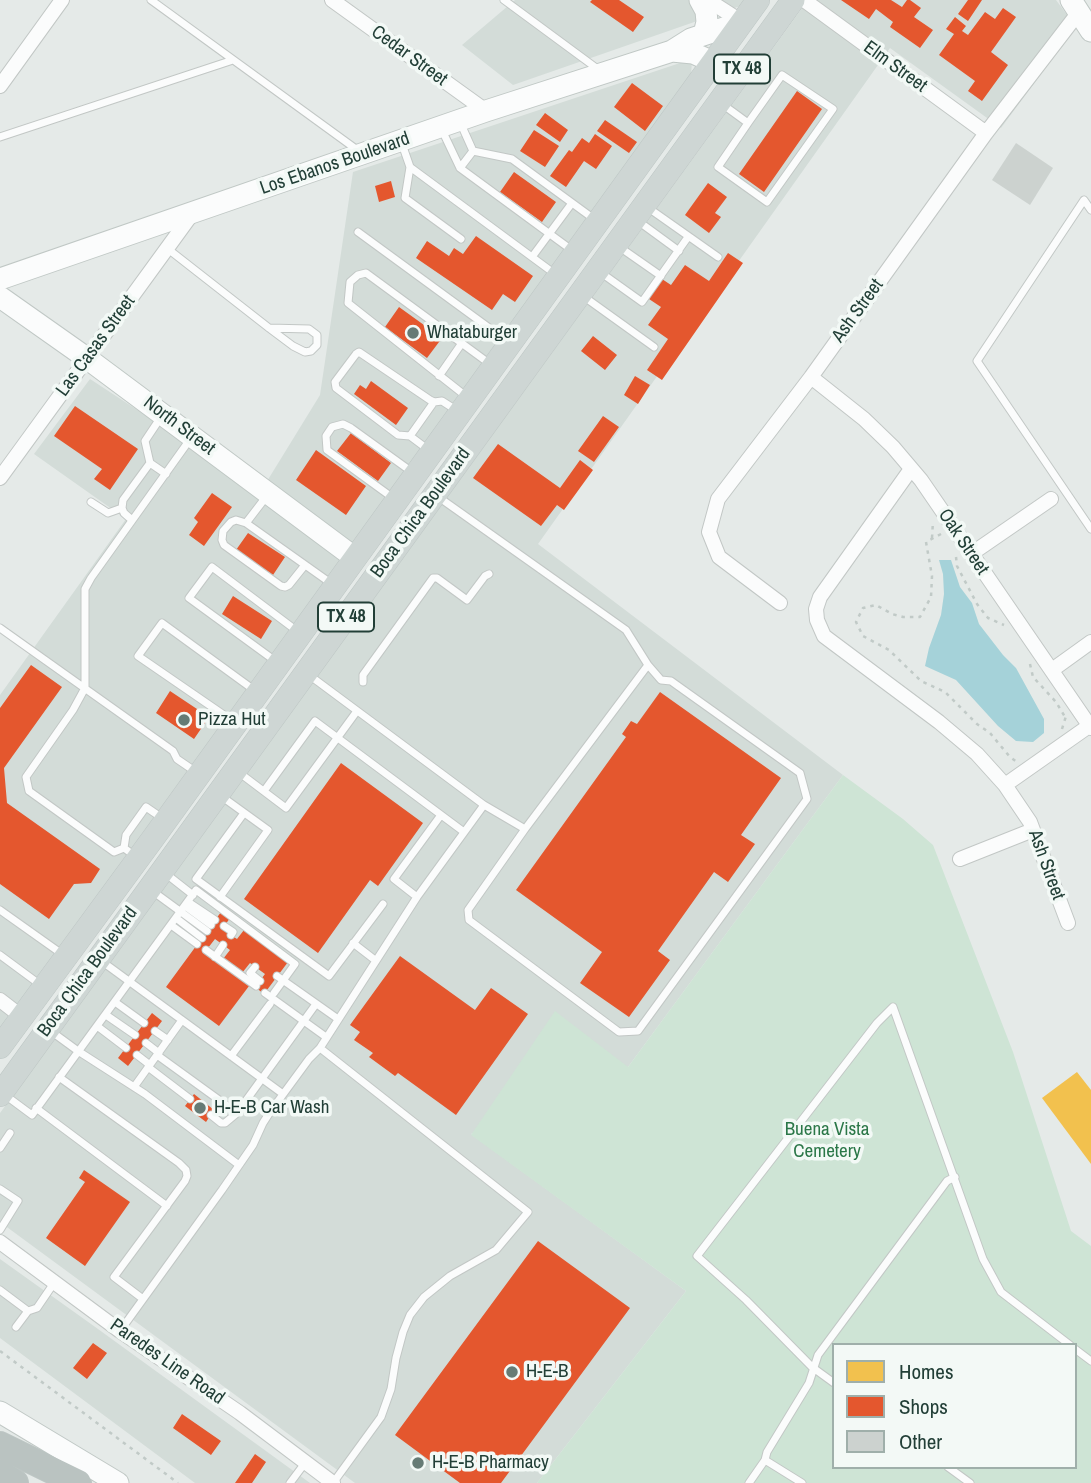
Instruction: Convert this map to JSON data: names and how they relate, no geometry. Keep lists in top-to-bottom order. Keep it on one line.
{"streets":{"main road":["TX 48","Boca Chica Boulevard"],"street":["Cedar Street","Elm Street","Los Ebanos Boulevard","Ash Street","Las Casas Street","North Street","Oak Street","Paredes Line Road"]},"crossings":[["Cedar Street","Los Ebanos Boulevard"],["Elm Street","Ash Street"],["Los Ebanos Boulevard","Las Casas Street"],["Los Ebanos Boulevard","Boca Chica Boulevard"],["Ash Street","Oak Street"],["Las Casas Street","North Street"],["North Street","Boca Chica Boulevard"]],"parks":["Buena Vista Cemetery"],"places":["Whataburger","Pizza Hut","H-E-B Car Wash","H-E-B","H-E-B Pharmacy"],"legend":["Homes","Shops","Other"]}
